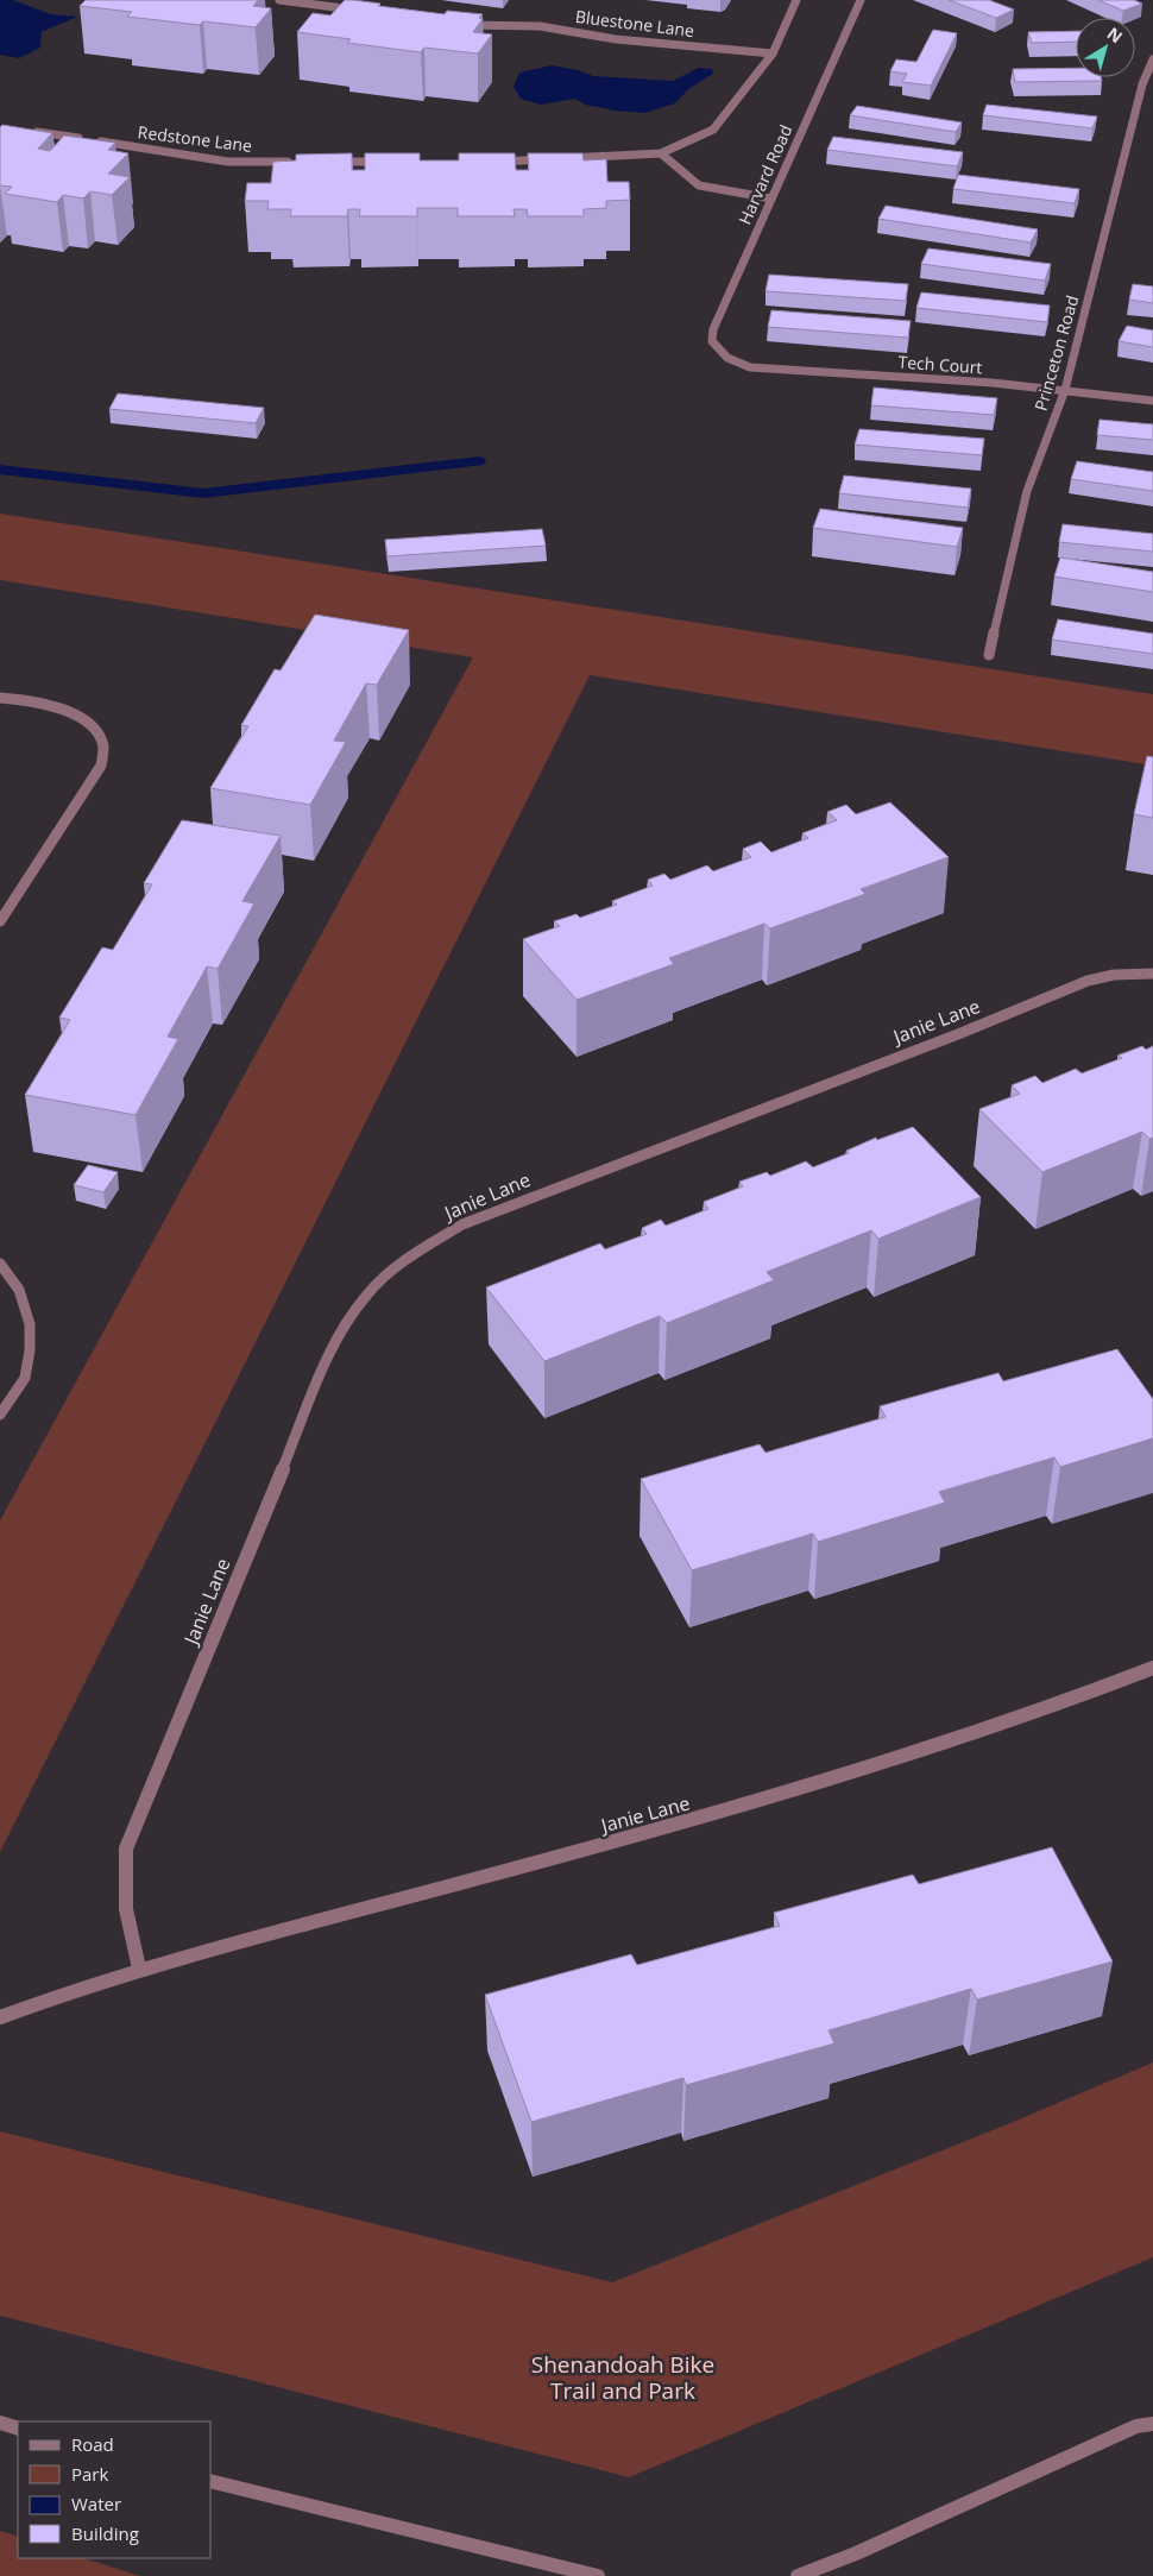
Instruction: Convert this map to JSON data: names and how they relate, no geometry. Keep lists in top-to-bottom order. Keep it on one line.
{"streets":{"street":["Bluestone Lane","Redstone Lane","Harvard Road","Princeton Road","Tech Court","Janie Lane"]},"crossings":[["Harvard Road","Tech Court"],["Princeton Road","Tech Court"]],"parks":["Shenandoah Bike Trail and Park"],"legend":["Road","Park","Water","Building"],"north":"top right"}
